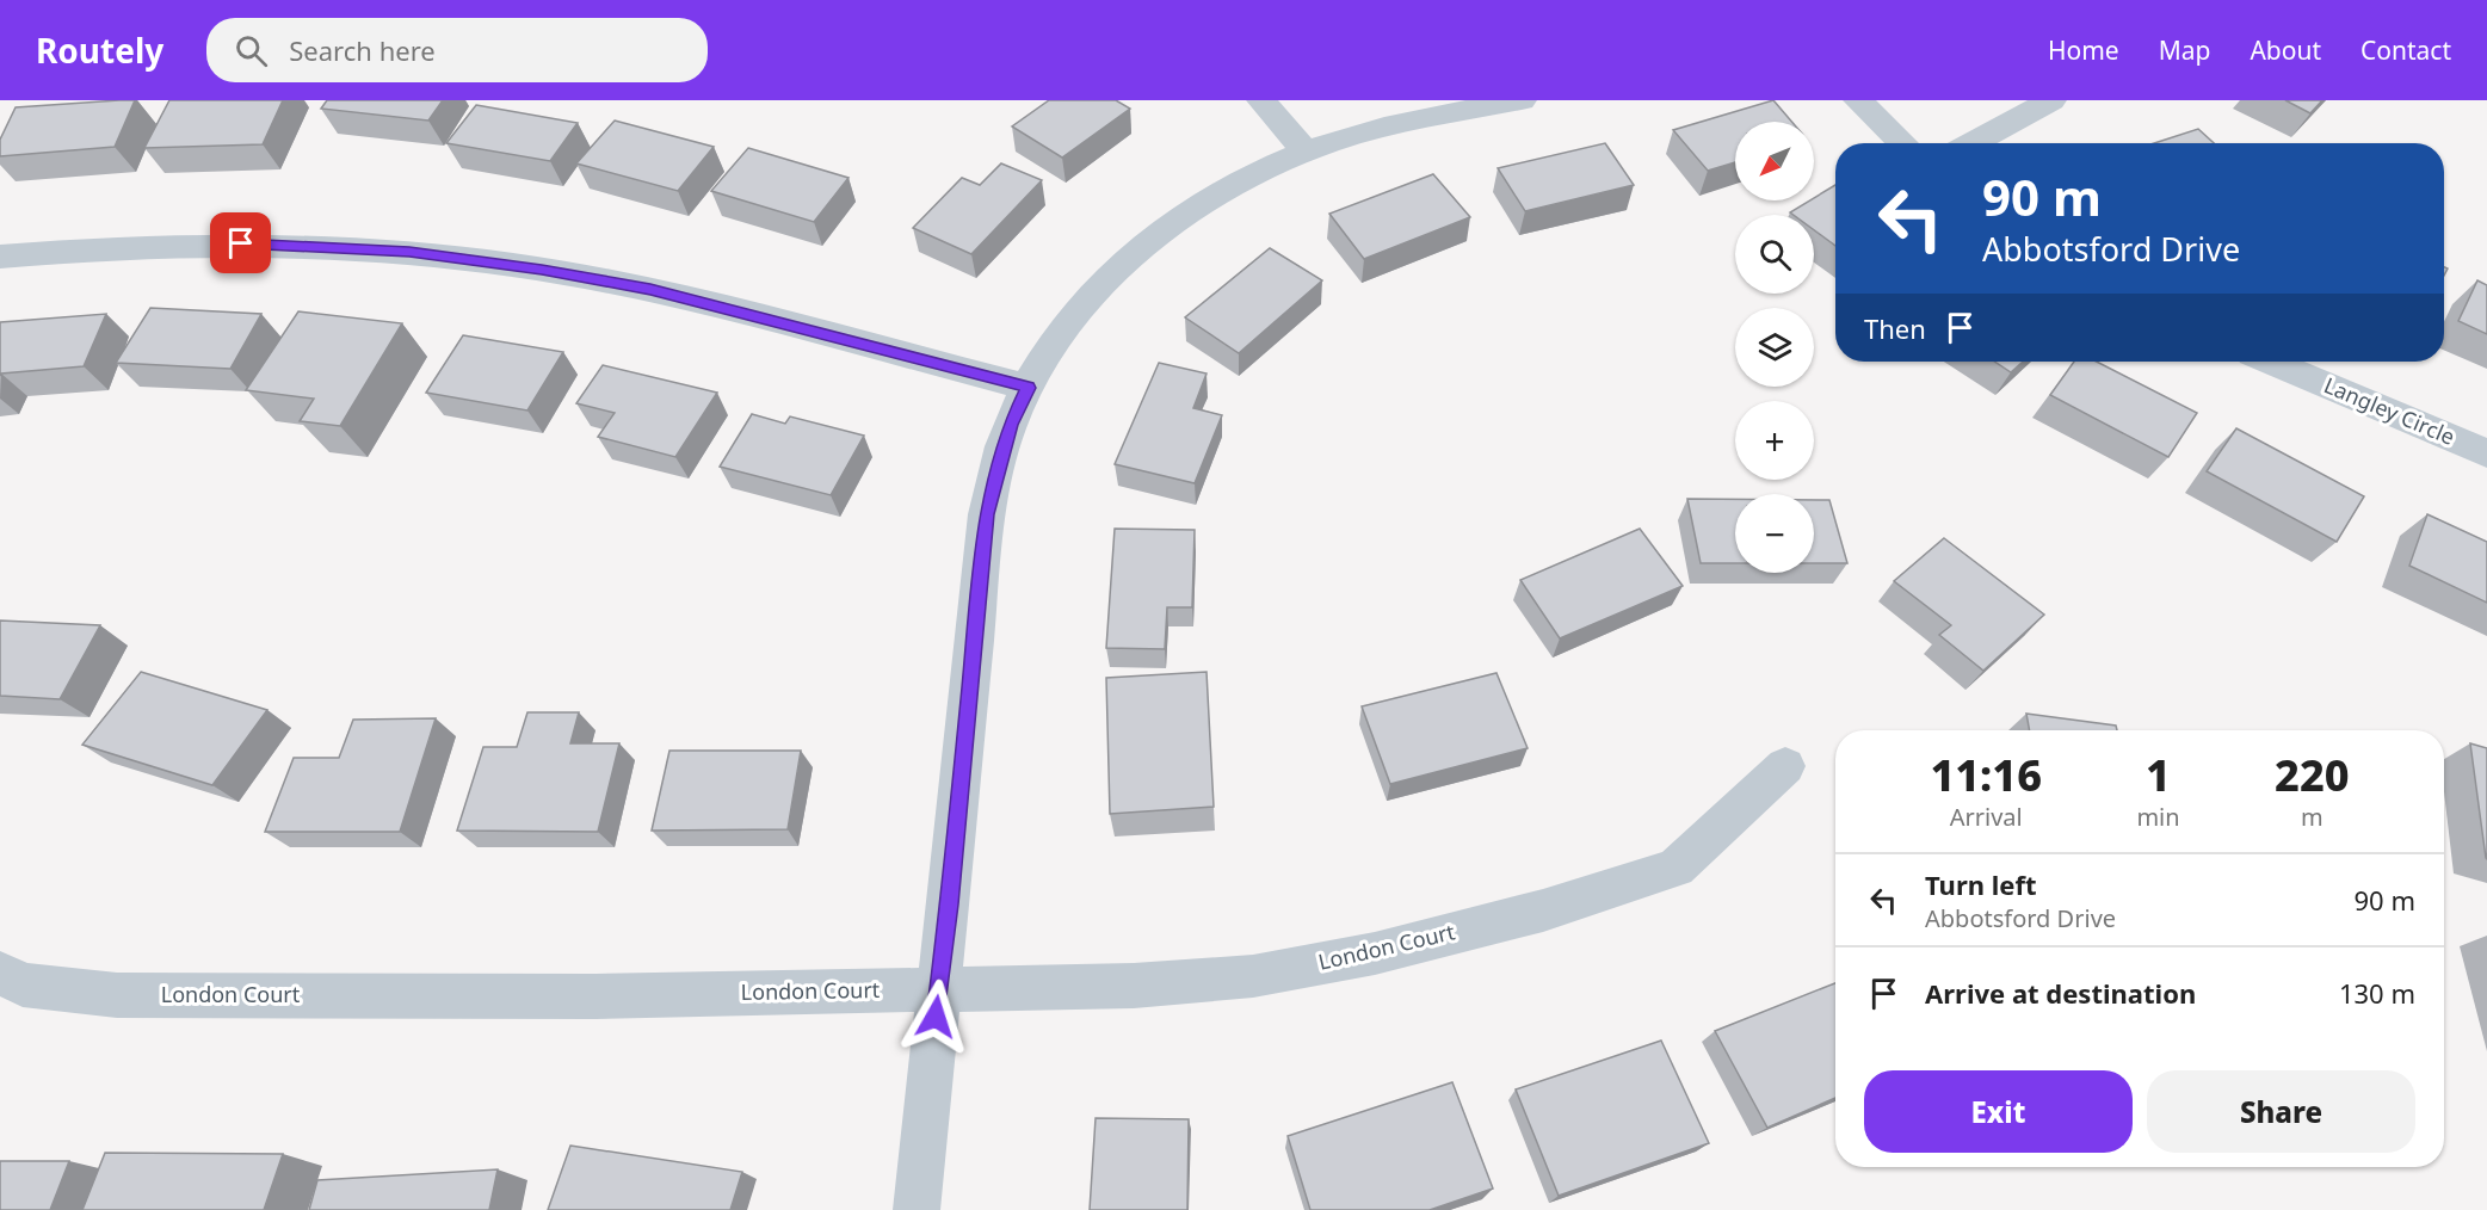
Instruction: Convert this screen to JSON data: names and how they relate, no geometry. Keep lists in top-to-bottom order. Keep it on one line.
{"streets":{"street":["Langley Circle","London Court"]},"north":"bottom left","page":{"header":"Routely","search":"Search here","nav":["Home","Map","About","Contact"],"map_buttons":["+","−"],"turn":["90 m","Abbotsford Drive"],"then":"Then","eta":["11:16","Arrival","1","min","220","m"],"list":[{"name":"Turn left","note":"Abbotsford Drive","value":"90 m"},{"name":"Arrive at destination","value":"130 m"}],"buttons":["Exit","Share"]}}
